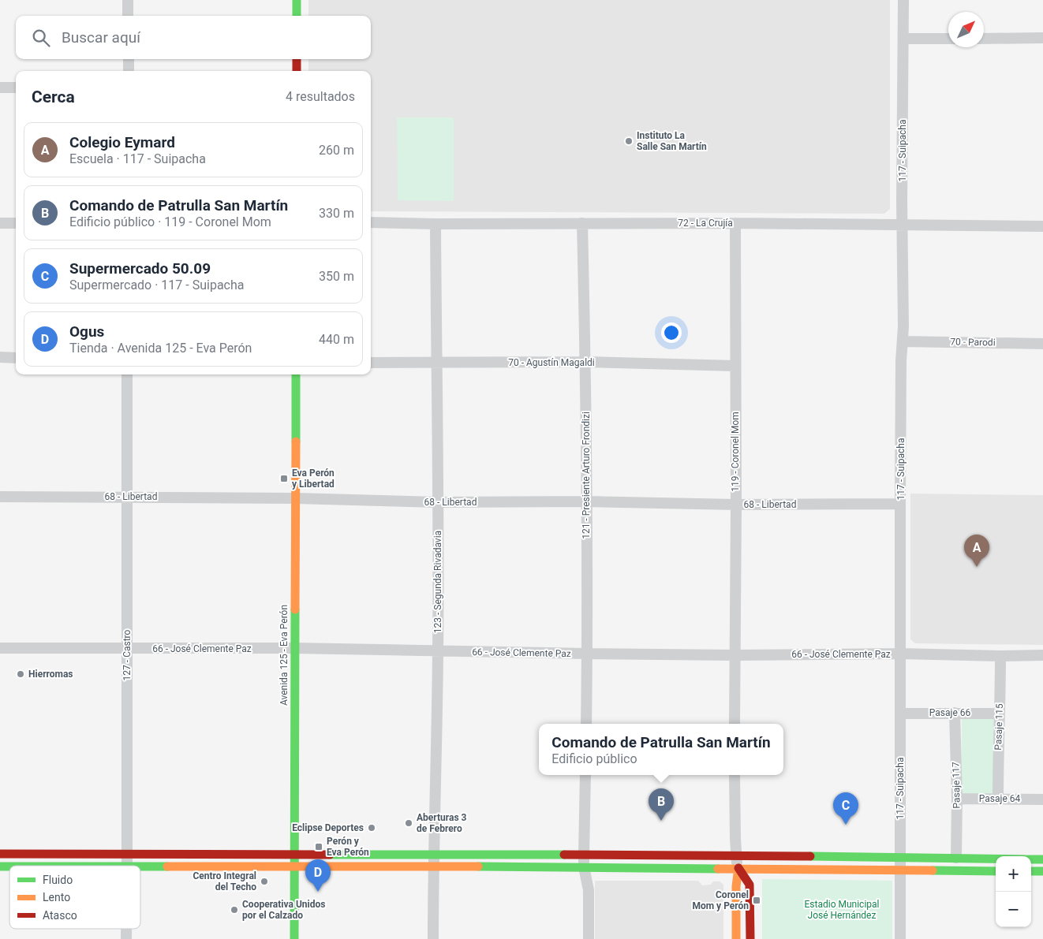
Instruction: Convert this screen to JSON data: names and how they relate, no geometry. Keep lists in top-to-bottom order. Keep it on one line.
{"streets":{"main road":["Avenida 125 - Eva Perón"],"street":["117 - Suipacha","72 - La Crujía","70 - Parodi","70 - Agustín Magaldi","119 - Coronel Mom","121 - Presiente Arturo Frondizi","68 - Libertad","123 - Segunda Rivadavia","66 - José Clemente Paz","127 - Castro","Pasaje 66","Pasaje 115","Pasaje 117","Pasaje 64"]},"crossings":[["117 - Suipacha","72 - La Crujía"],["117 - Suipacha","70 - Parodi"],["117 - Suipacha","68 - Libertad"],["117 - Suipacha","66 - José Clemente Paz"],["117 - Suipacha","Pasaje 66"],["72 - La Crujía","119 - Coronel Mom"],["72 - La Crujía","121 - Presiente Arturo Frondizi"],["72 - La Crujía","123 - Segunda Rivadavia"],["70 - Agustín Magaldi","119 - Coronel Mom"],["70 - Agustín Magaldi","121 - Presiente Arturo Frondizi"],["70 - Agustín Magaldi","123 - Segunda Rivadavia"],["119 - Coronel Mom","68 - Libertad"],["119 - Coronel Mom","66 - José Clemente Paz"],["121 - Presiente Arturo Frondizi","68 - Libertad"],["121 - Presiente Arturo Frondizi","66 - José Clemente Paz"],["68 - Libertad","123 - Segunda Rivadavia"],["68 - Libertad","127 - Castro"],["68 - Libertad","Avenida 125 - Eva Perón"],["123 - Segunda Rivadavia","66 - José Clemente Paz"],["66 - José Clemente Paz","127 - Castro"],["66 - José Clemente Paz","Avenida 125 - Eva Perón"],["66 - José Clemente Paz","Pasaje 115"],["Pasaje 66","Pasaje 115"],["Pasaje 66","Pasaje 117"],["Pasaje 115","Pasaje 64"],["Pasaje 117","Pasaje 64"]],"parks":["Estadio Municipal José Hernández"],"places":{"other":["Instituto La Salle San Martín","Hierromas","Aberturas 3 de Febrero","Eclipse Deportes","Centro Integral del Techo","Cooperativa Unidos por el Calzado"],"transit":["Eva Perón y Libertad","Perón y Eva Perón","Coronel Mom y Perón"]},"legend":["Fluido","Lento","Atasco"],"north":"top right","page":{"search":"Buscar aquí","heading":["Cerca","4 resultados"],"list":[{"mark":"A","name":"Colegio Eymard","note":"Escuela · 117 - Suipacha","value":"260 m"},{"mark":"B","name":"Comando de Patrulla San Martín","note":"Edificio público · 119 - Coronel Mom","value":"330 m"},{"mark":"C","name":"Supermercado 50.09","note":"Supermercado · 117 - Suipacha","value":"350 m"},{"mark":"D","name":"Ogus","note":"Tienda · Avenida 125 - Eva Perón","value":"440 m"}],"pins":["A","B","C","D"],"popup":["Comando de Patrulla San Martín","Edificio público"],"map_buttons":["+","−"]}}
